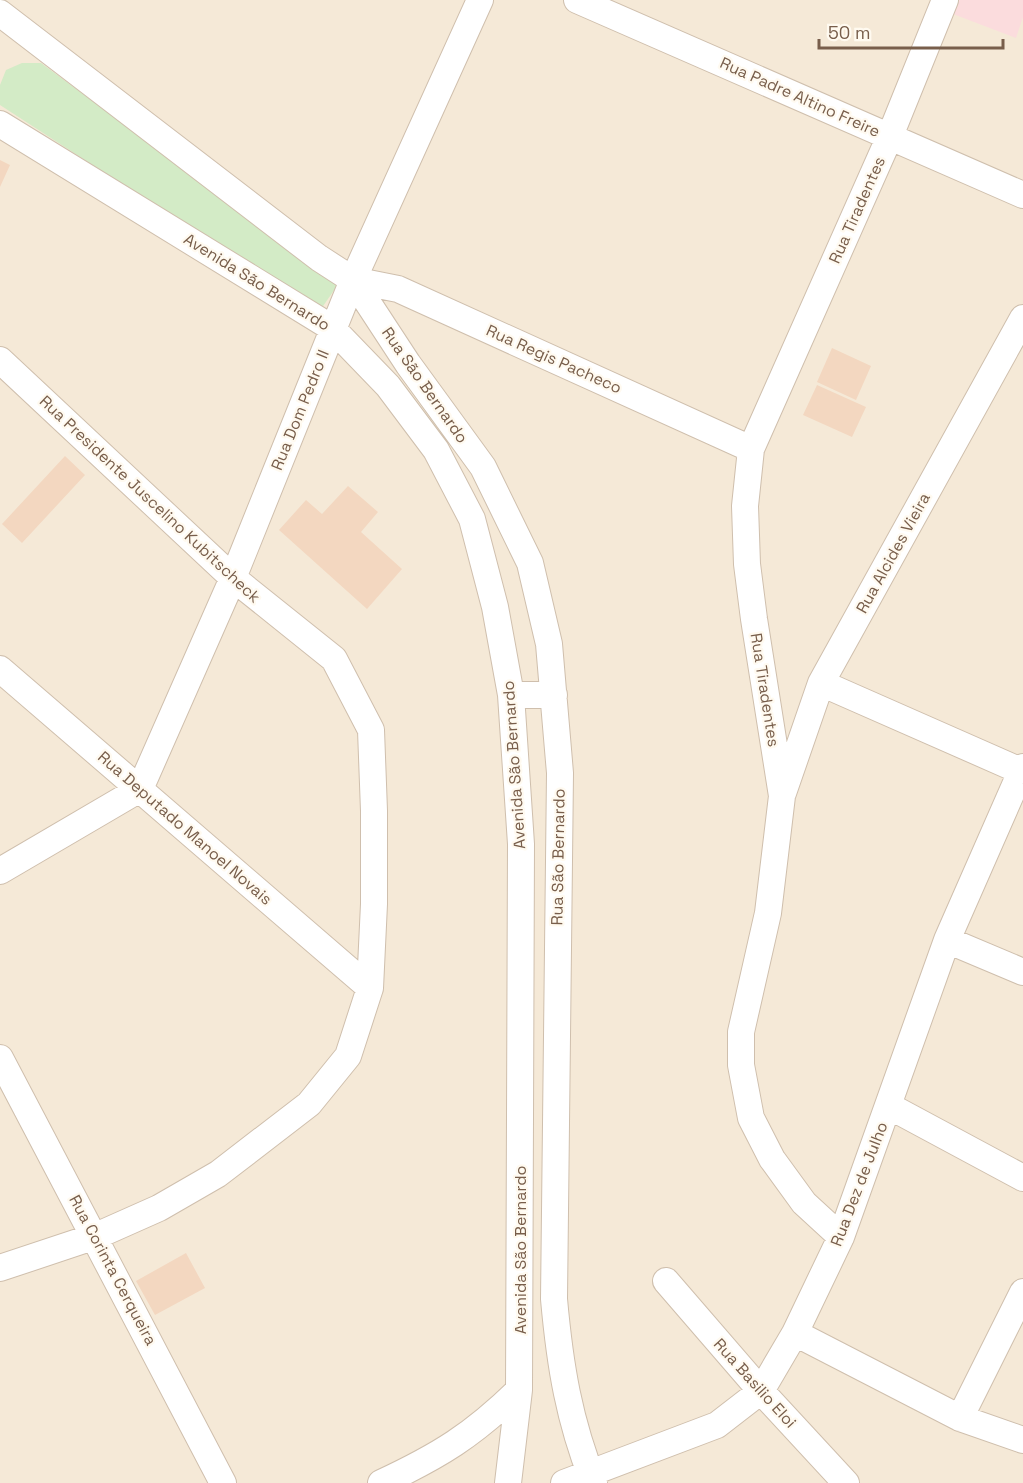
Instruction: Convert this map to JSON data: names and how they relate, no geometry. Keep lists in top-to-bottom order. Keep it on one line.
{"streets":{"street":["Rua Padre Altino Freire","Rua Tiradentes","Avenida São Bernardo","Rua Regis Pacheco","Rua São Bernardo","Rua Dom Pedro II","Rua Presidente Juscelino Kubitscheck","Rua Alcides Vieira","Rua Deputado Manoel Novais","Rua Dez de Julho","Rua Corinta Cerqueira","Rua Basilio Eloi"]},"crossings":[["Rua Padre Altino Freire","Rua Tiradentes"],["Rua Tiradentes","Rua Regis Pacheco"],["Rua Tiradentes","Rua Alcides Vieira"],["Rua Tiradentes","Rua Dez de Julho"],["Avenida São Bernardo","Rua Dom Pedro II"],["Rua Regis Pacheco","Rua São Bernardo"],["Rua Regis Pacheco","Rua Dom Pedro II"],["Rua São Bernardo","Rua Dom Pedro II"],["Rua São Bernardo","Rua Dez de Julho"],["Rua Dom Pedro II","Rua Presidente Juscelino Kubitscheck"],["Rua Dom Pedro II","Rua Deputado Manoel Novais"],["Rua Presidente Juscelino Kubitscheck","Rua Deputado Manoel Novais"],["Rua Presidente Juscelino Kubitscheck","Rua Corinta Cerqueira"],["Rua Dez de Julho","Rua Basilio Eloi"]],"scale_bar":"50 m"}
